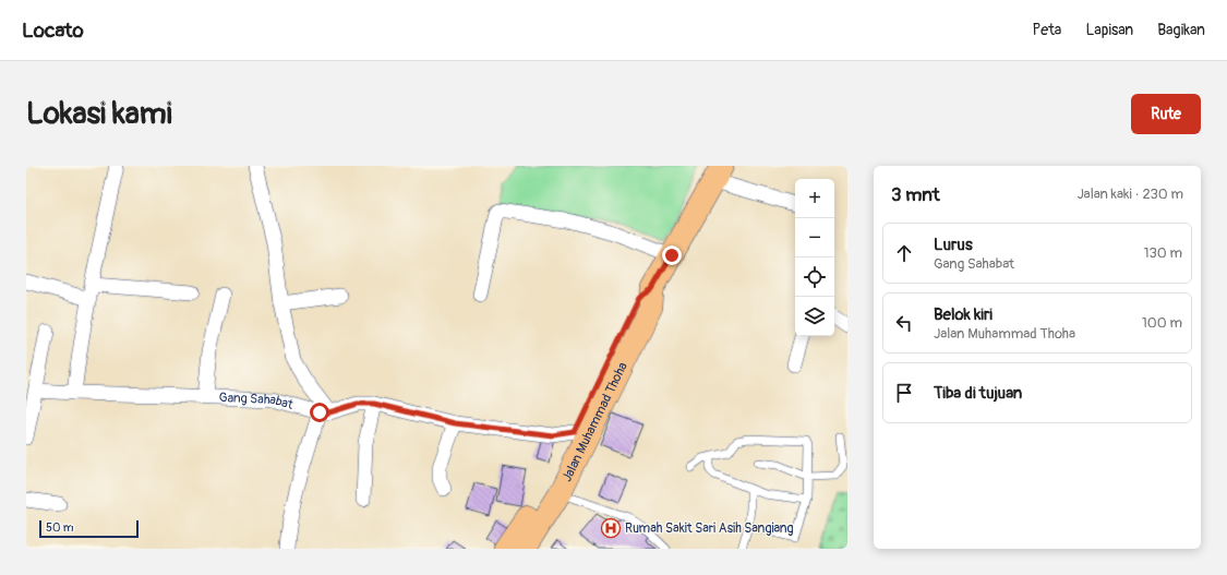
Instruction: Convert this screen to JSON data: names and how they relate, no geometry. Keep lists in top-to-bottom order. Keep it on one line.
{"streets":{"main road":["Jalan Muhammad Thoha"],"street":["Gang Sahabat"]},"places":{"hospital":["Rumah Sakit Sari Asih Sangiang"]},"scale_bar":"50 m","page":{"header":"Locato","nav":["Peta","Lapisan","Bagikan"],"buttons":"Rute","title":"Lokasi kami","heading":["3 mnt","Jalan kaki · 230 m"],"map_buttons":["+","−"],"list":[["Lurus","Gang Sahabat","130 m"],["Belok kiri","Jalan Muhammad Thoha","100 m"],"Tiba di tujuan"],"scale":"50 m"}}
